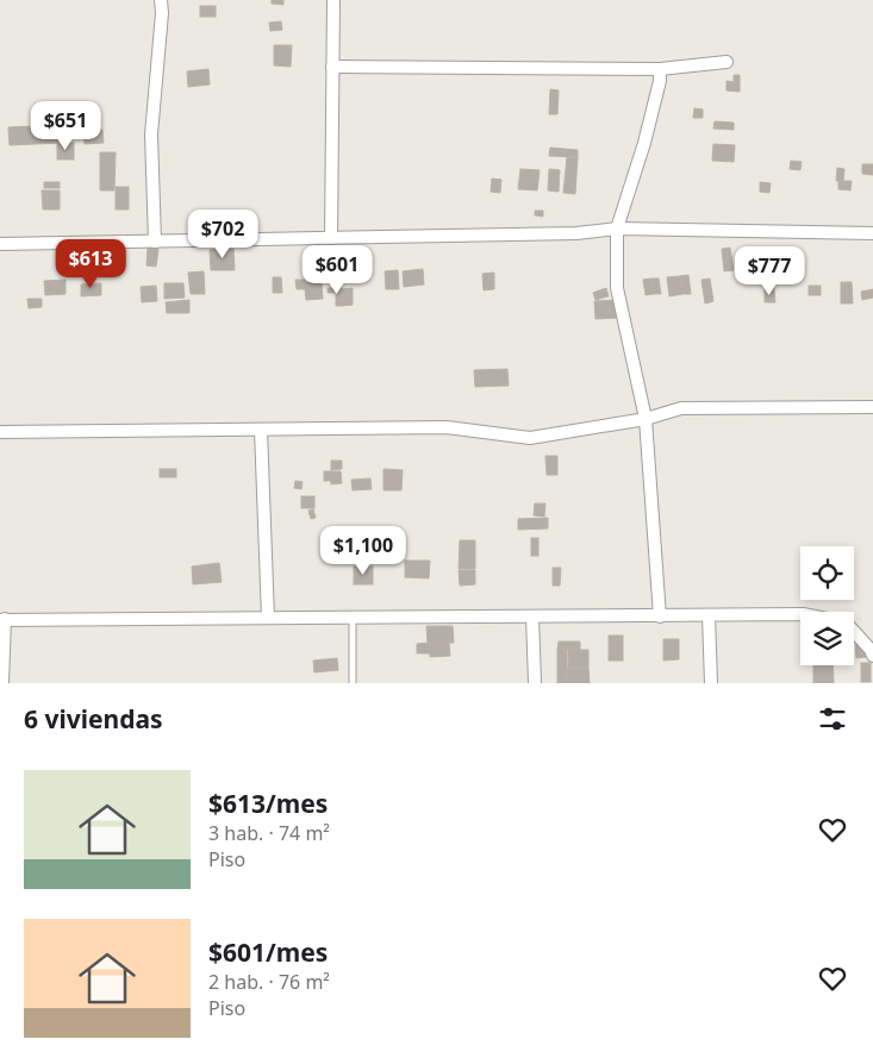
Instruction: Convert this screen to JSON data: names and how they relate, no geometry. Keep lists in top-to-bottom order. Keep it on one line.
{"page":{"price":["$651","$702","$613","$601","$777","$1,100"],"heading":"6 viviendas","list":[{"name":"$613/mes","note":"3 hab. · 74 m² · Piso"},{"name":"$601/mes","note":"2 hab. · 76 m² · Piso"}]}}
